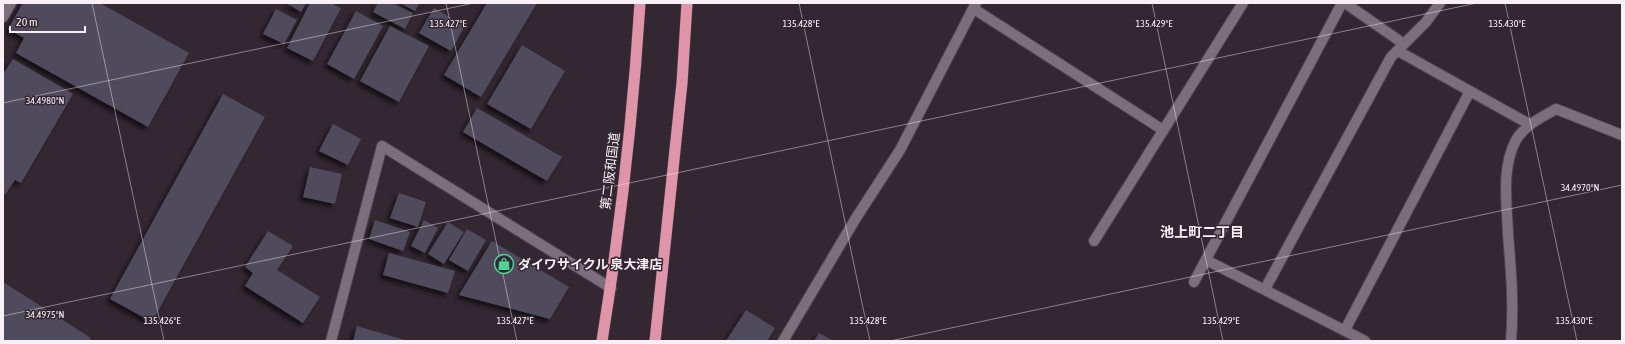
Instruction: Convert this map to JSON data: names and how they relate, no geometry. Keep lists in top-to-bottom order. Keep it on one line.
{"streets":{"highway":["第二阪和国道"]},"districts":["池上町二丁目"],"places":{"shop":["ダイワサイクル 泉大津店"]},"scale_bar":"20 m","coordinates":["135.427°E","135.428°E","135.429°E","135.430°E","34.4980°N","34.4970°N","34.4975°N","135.426°E"]}
